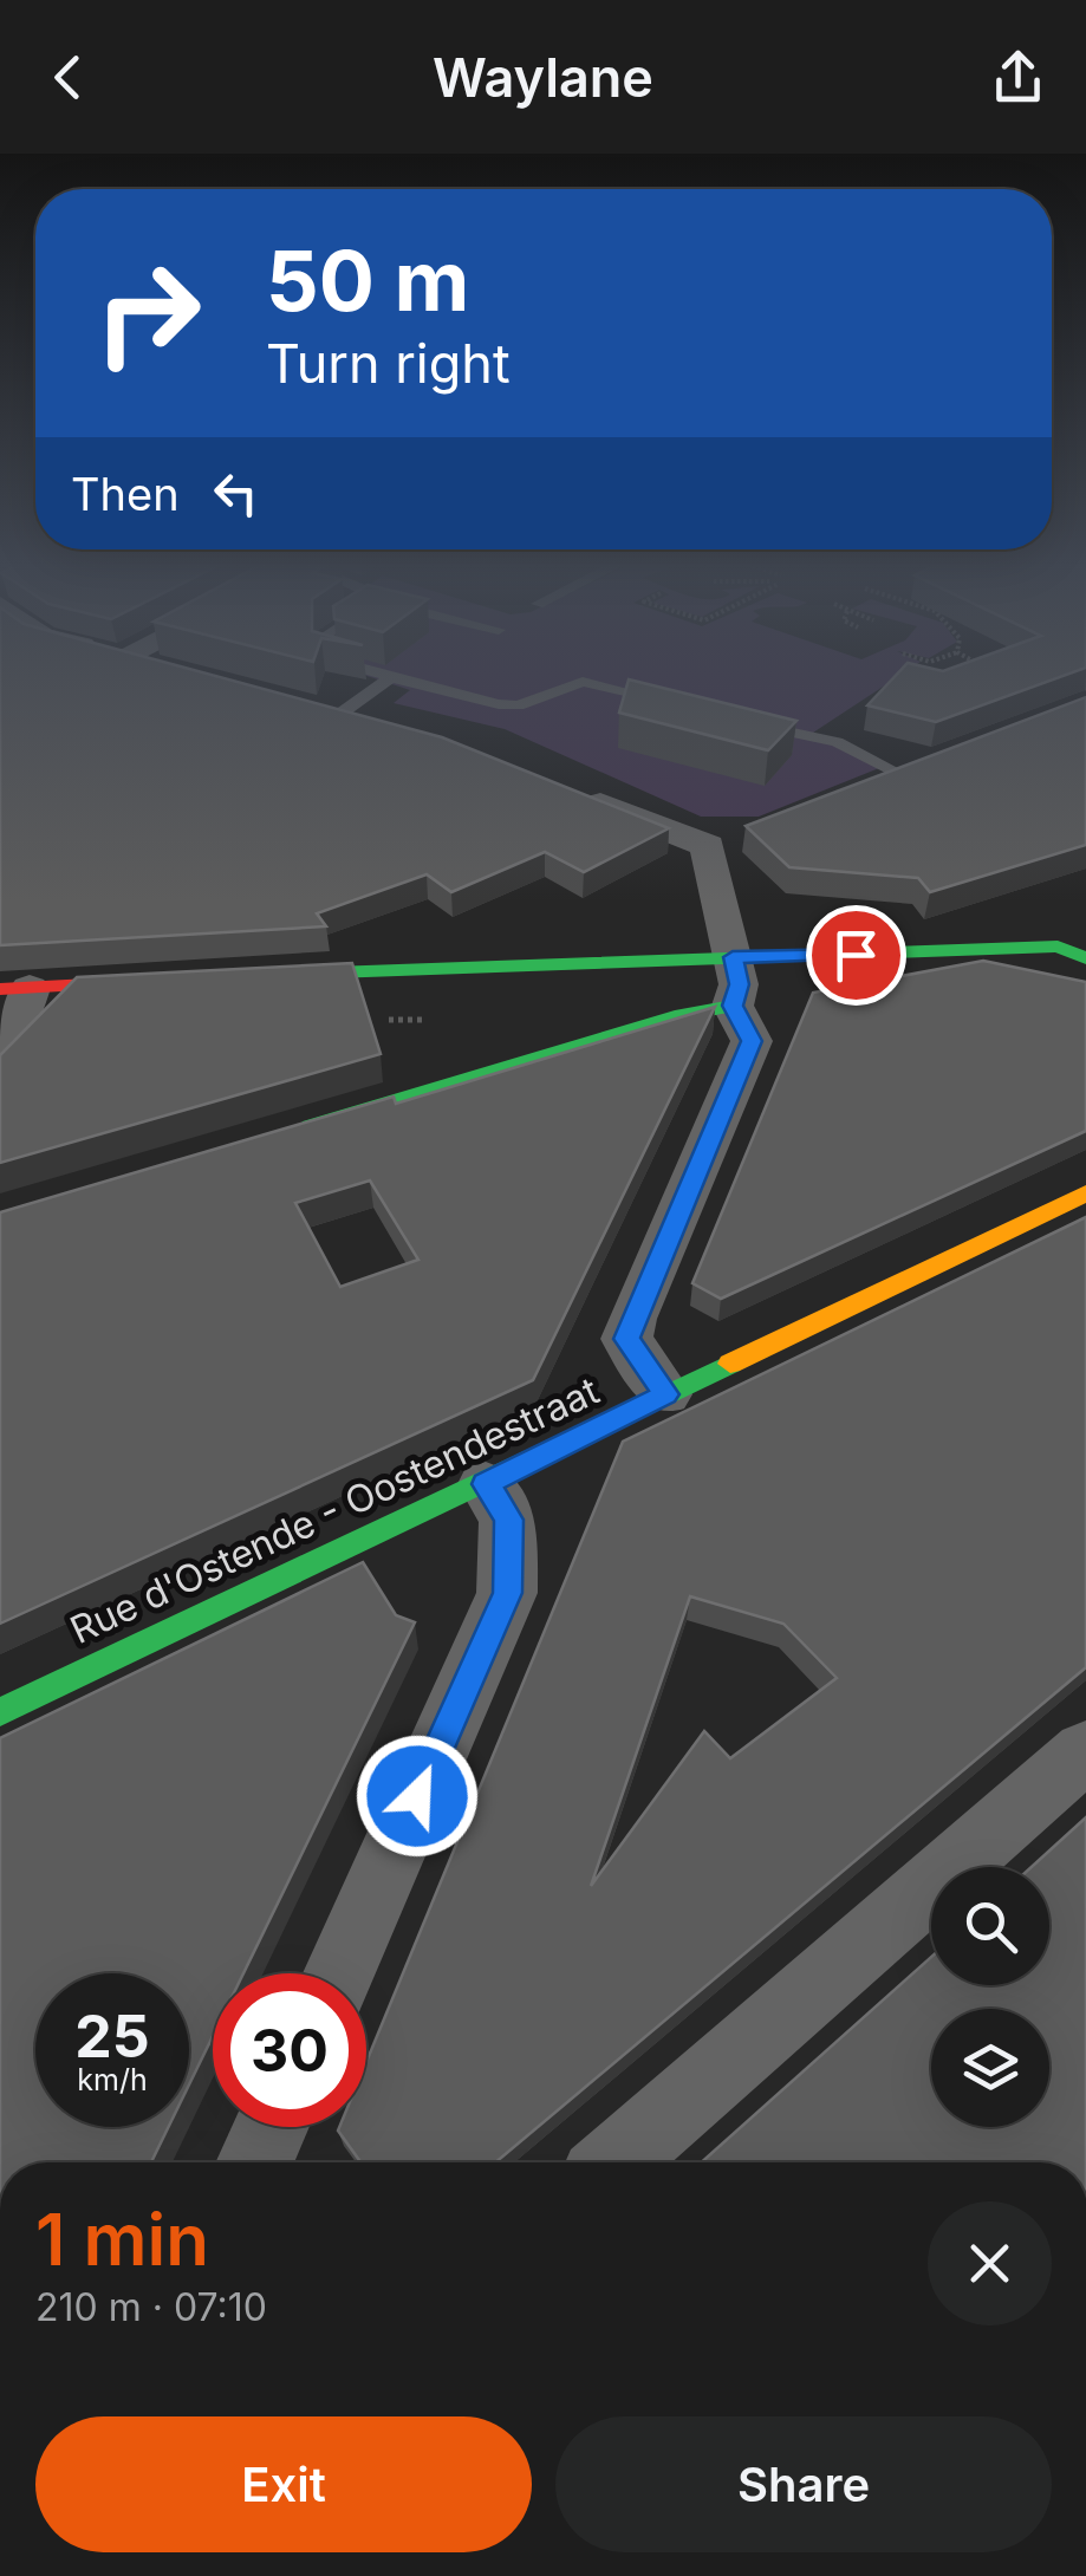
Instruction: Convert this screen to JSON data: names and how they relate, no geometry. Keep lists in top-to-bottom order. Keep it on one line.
{"streets":{"street":["Rue d'Ostende - Oostendestraat"]},"page":{"header":"Waylane","turn":["50 m","Turn right"],"then":"Then","speed":"25 km/h","limit":"30","heading":["1 min","210 m · 07:10"],"buttons":["Exit","Share"]}}
